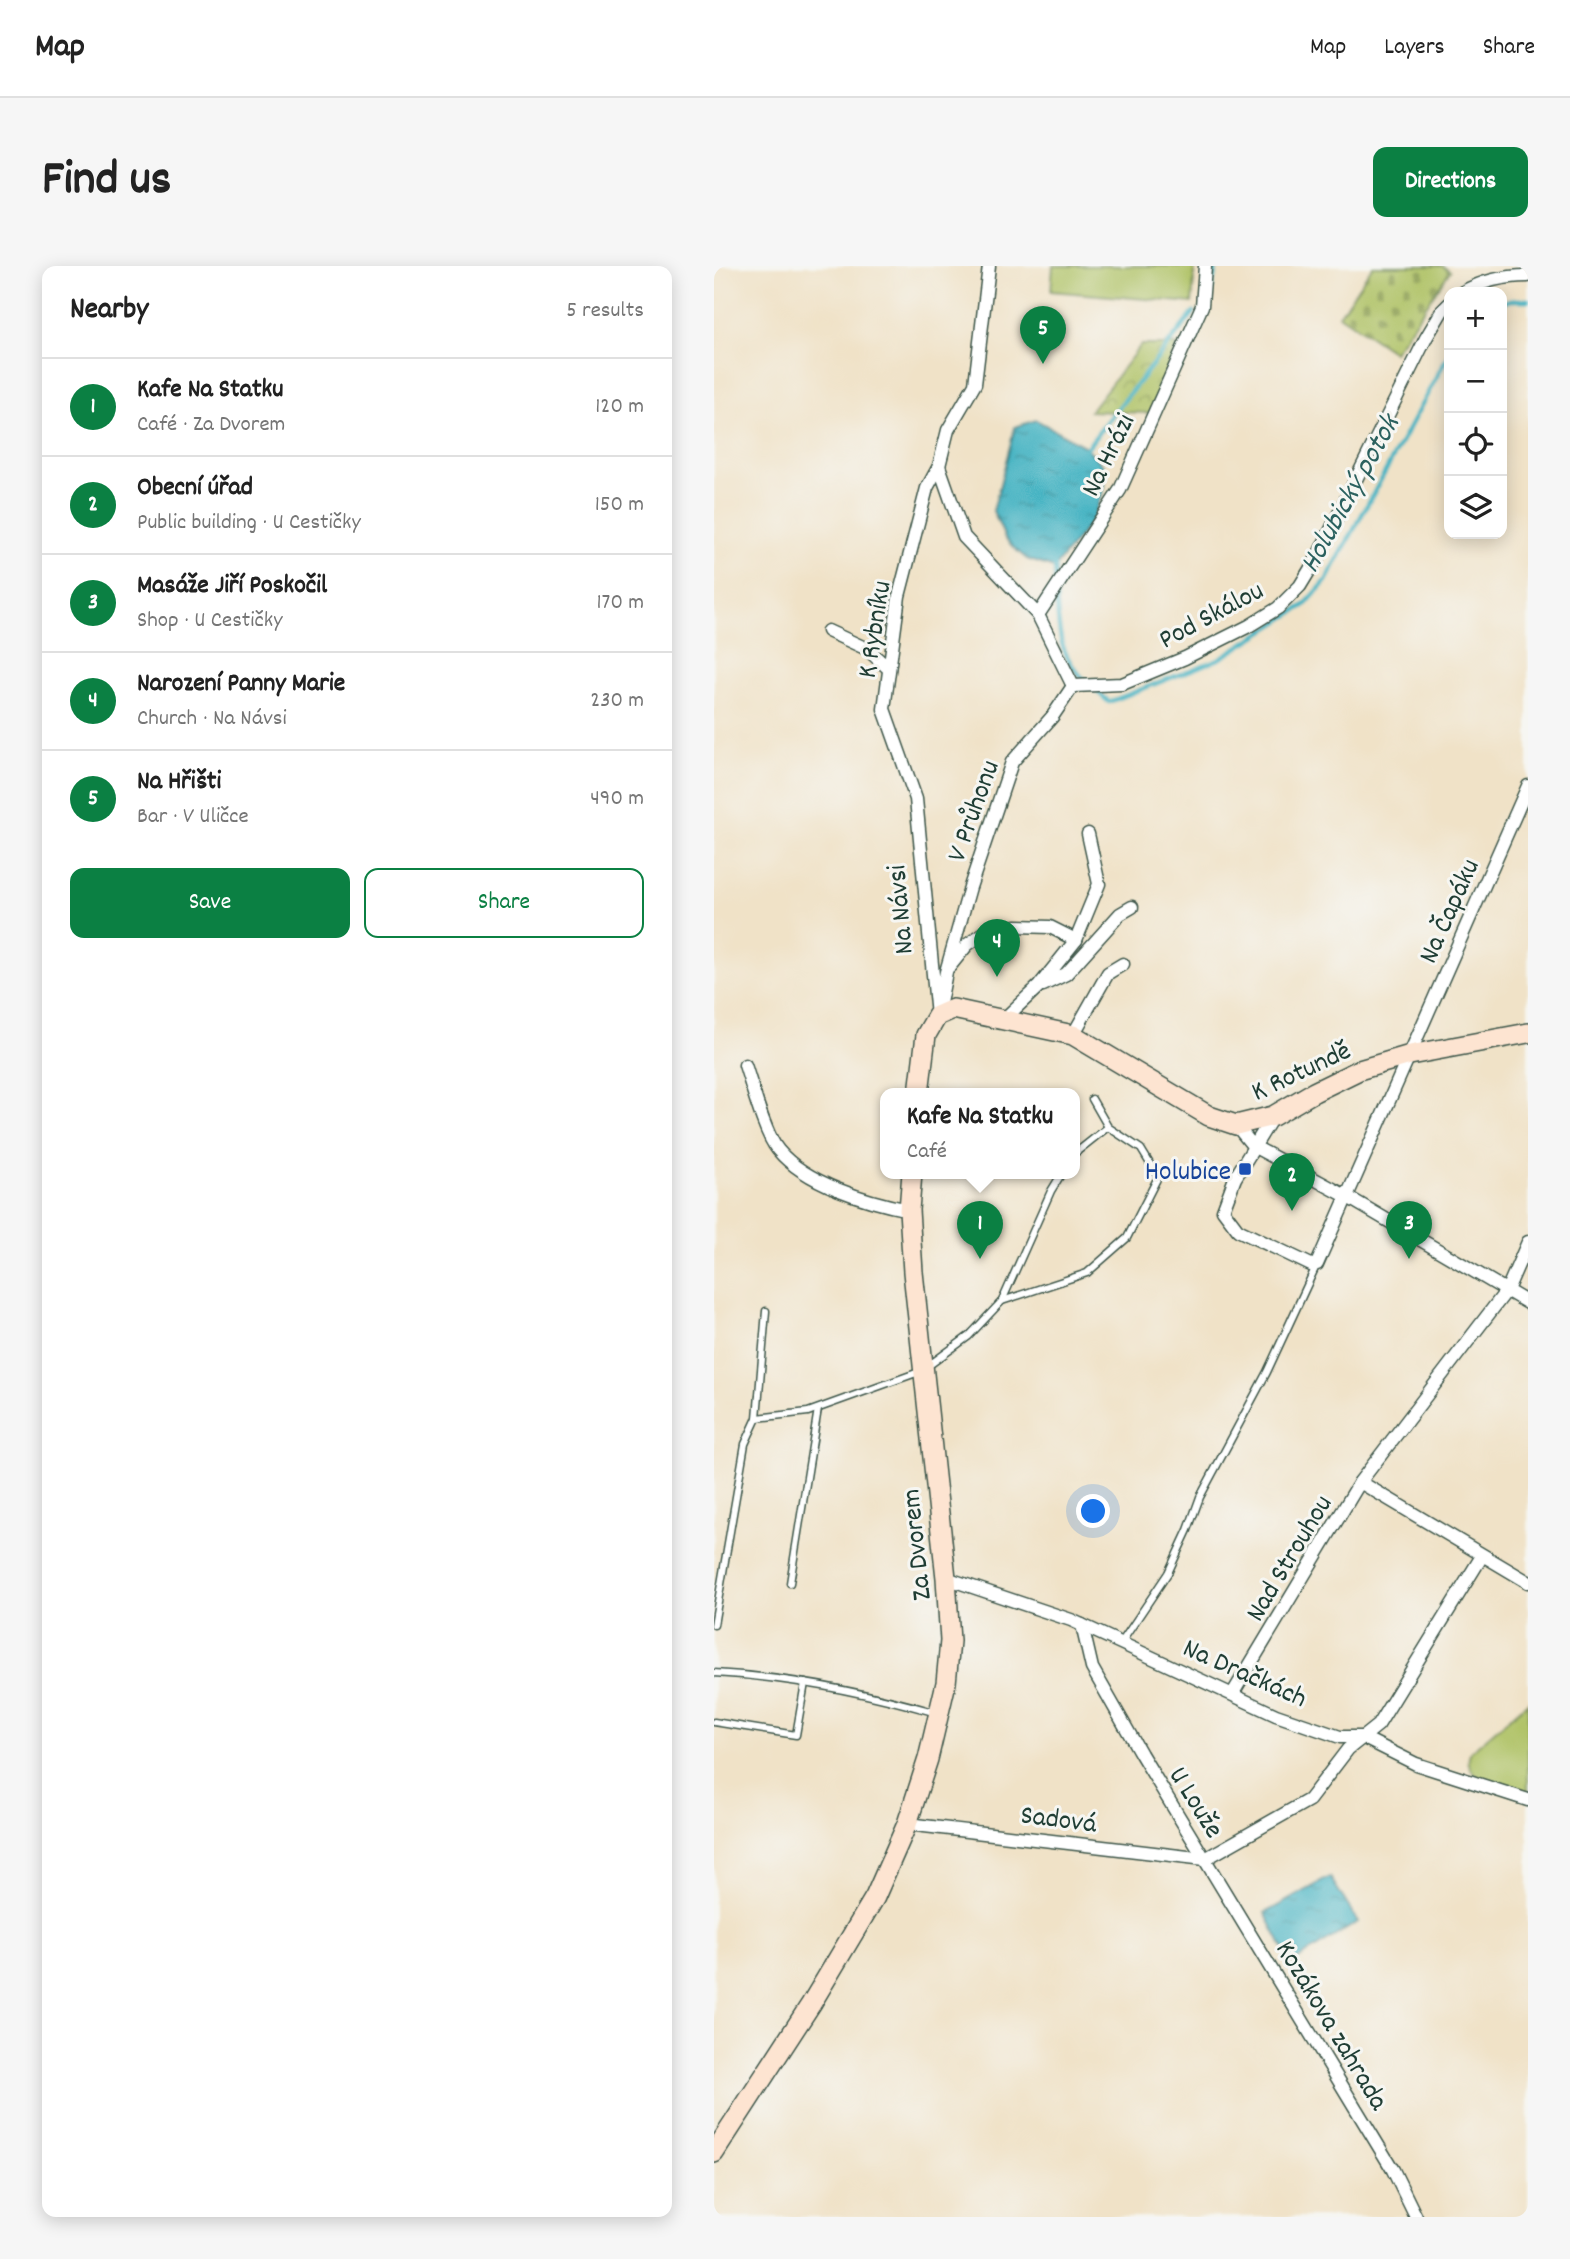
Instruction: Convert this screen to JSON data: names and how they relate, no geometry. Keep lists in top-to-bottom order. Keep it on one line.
{"streets":{"street":["Na Hrázi","Pod Skálou","K Rybníku","V Průhonu","Na Návsi","Na Čapáku","K Rotundě","Za Dvorem","Nad Strouhou","Na Dračkách","U Louže","Sadová","Kozákova zahrada"]},"crossings":[["Pod Skálou","V Průhonu"],["K Rybníku","Na Návsi"],["V Průhonu","Na Návsi"],["Na Čapáku","K Rotundě"],["Za Dvorem","Na Dračkách"],["Za Dvorem","Sadová"],["Nad Strouhou","Na Dračkách"],["Na Dračkách","U Louže"],["U Louže","Sadová"],["U Louže","Kozákova zahrada"],["Sadová","Kozákova zahrada"]],"water":["Holubický potok"],"places":{"transit":["Holubice"]},"page":{"header":"Map","nav":["Map","Layers","Share"],"title":"Find us","buttons":["Directions",["Save","Share"]],"heading":["Nearby","5 results"],"map_buttons":["+","−"],"pins":["5","4","2","1","3"],"list":[{"mark":"1","name":"Kafe Na Statku","note":"Café · Za Dvorem","value":"120 m"},{"mark":"2","name":"Obecní úřad","note":"Public building · U Cestičky","value":"150 m"},{"mark":"3","name":"Masáže Jiří Poskočil","note":"Shop · U Cestičky","value":"170 m"},{"mark":"4","name":"Narození Panny Marie","note":"Church · Na Návsi","value":"230 m"},{"mark":"5","name":"Na Hřišti","note":"Bar · V Uličce","value":"490 m"}],"popup":["Kafe Na Statku","Café"]}}
